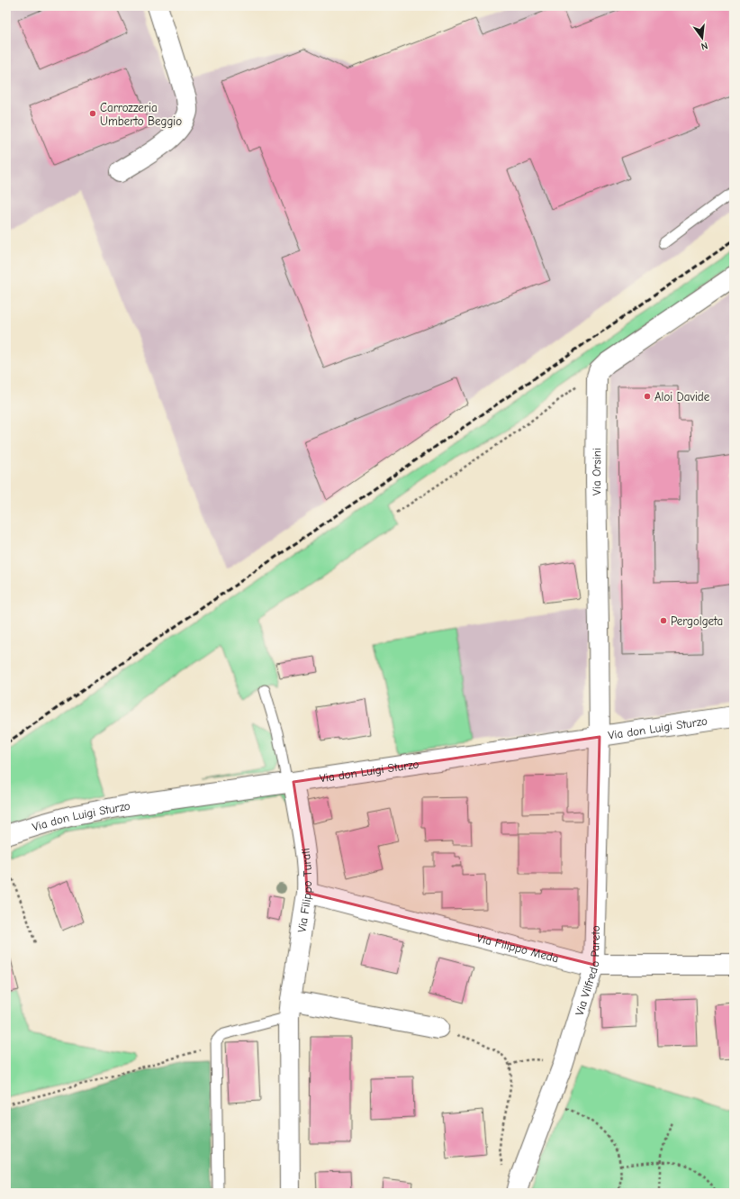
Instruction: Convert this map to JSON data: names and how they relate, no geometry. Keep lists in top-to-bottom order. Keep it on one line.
{"streets":{"street":["Via Orsini","Via don Luigi Sturzo","Via Filippo Turati","Via Filippo Meda","Via Vilfredo Pareto"]},"crossings":[["Via Orsini","Via don Luigi Sturzo"],["Via Orsini","Via Vilfredo Pareto"],["Via don Luigi Sturzo","Via Filippo Turati"],["Via don Luigi Sturzo","Via Vilfredo Pareto"],["Via Filippo Turati","Via Filippo Meda"],["Via Filippo Meda","Via Vilfredo Pareto"]],"places":["Carrozzeria Umberto Beggio","Aloi Davide","Pergolgeta"],"north":"bottom"}
